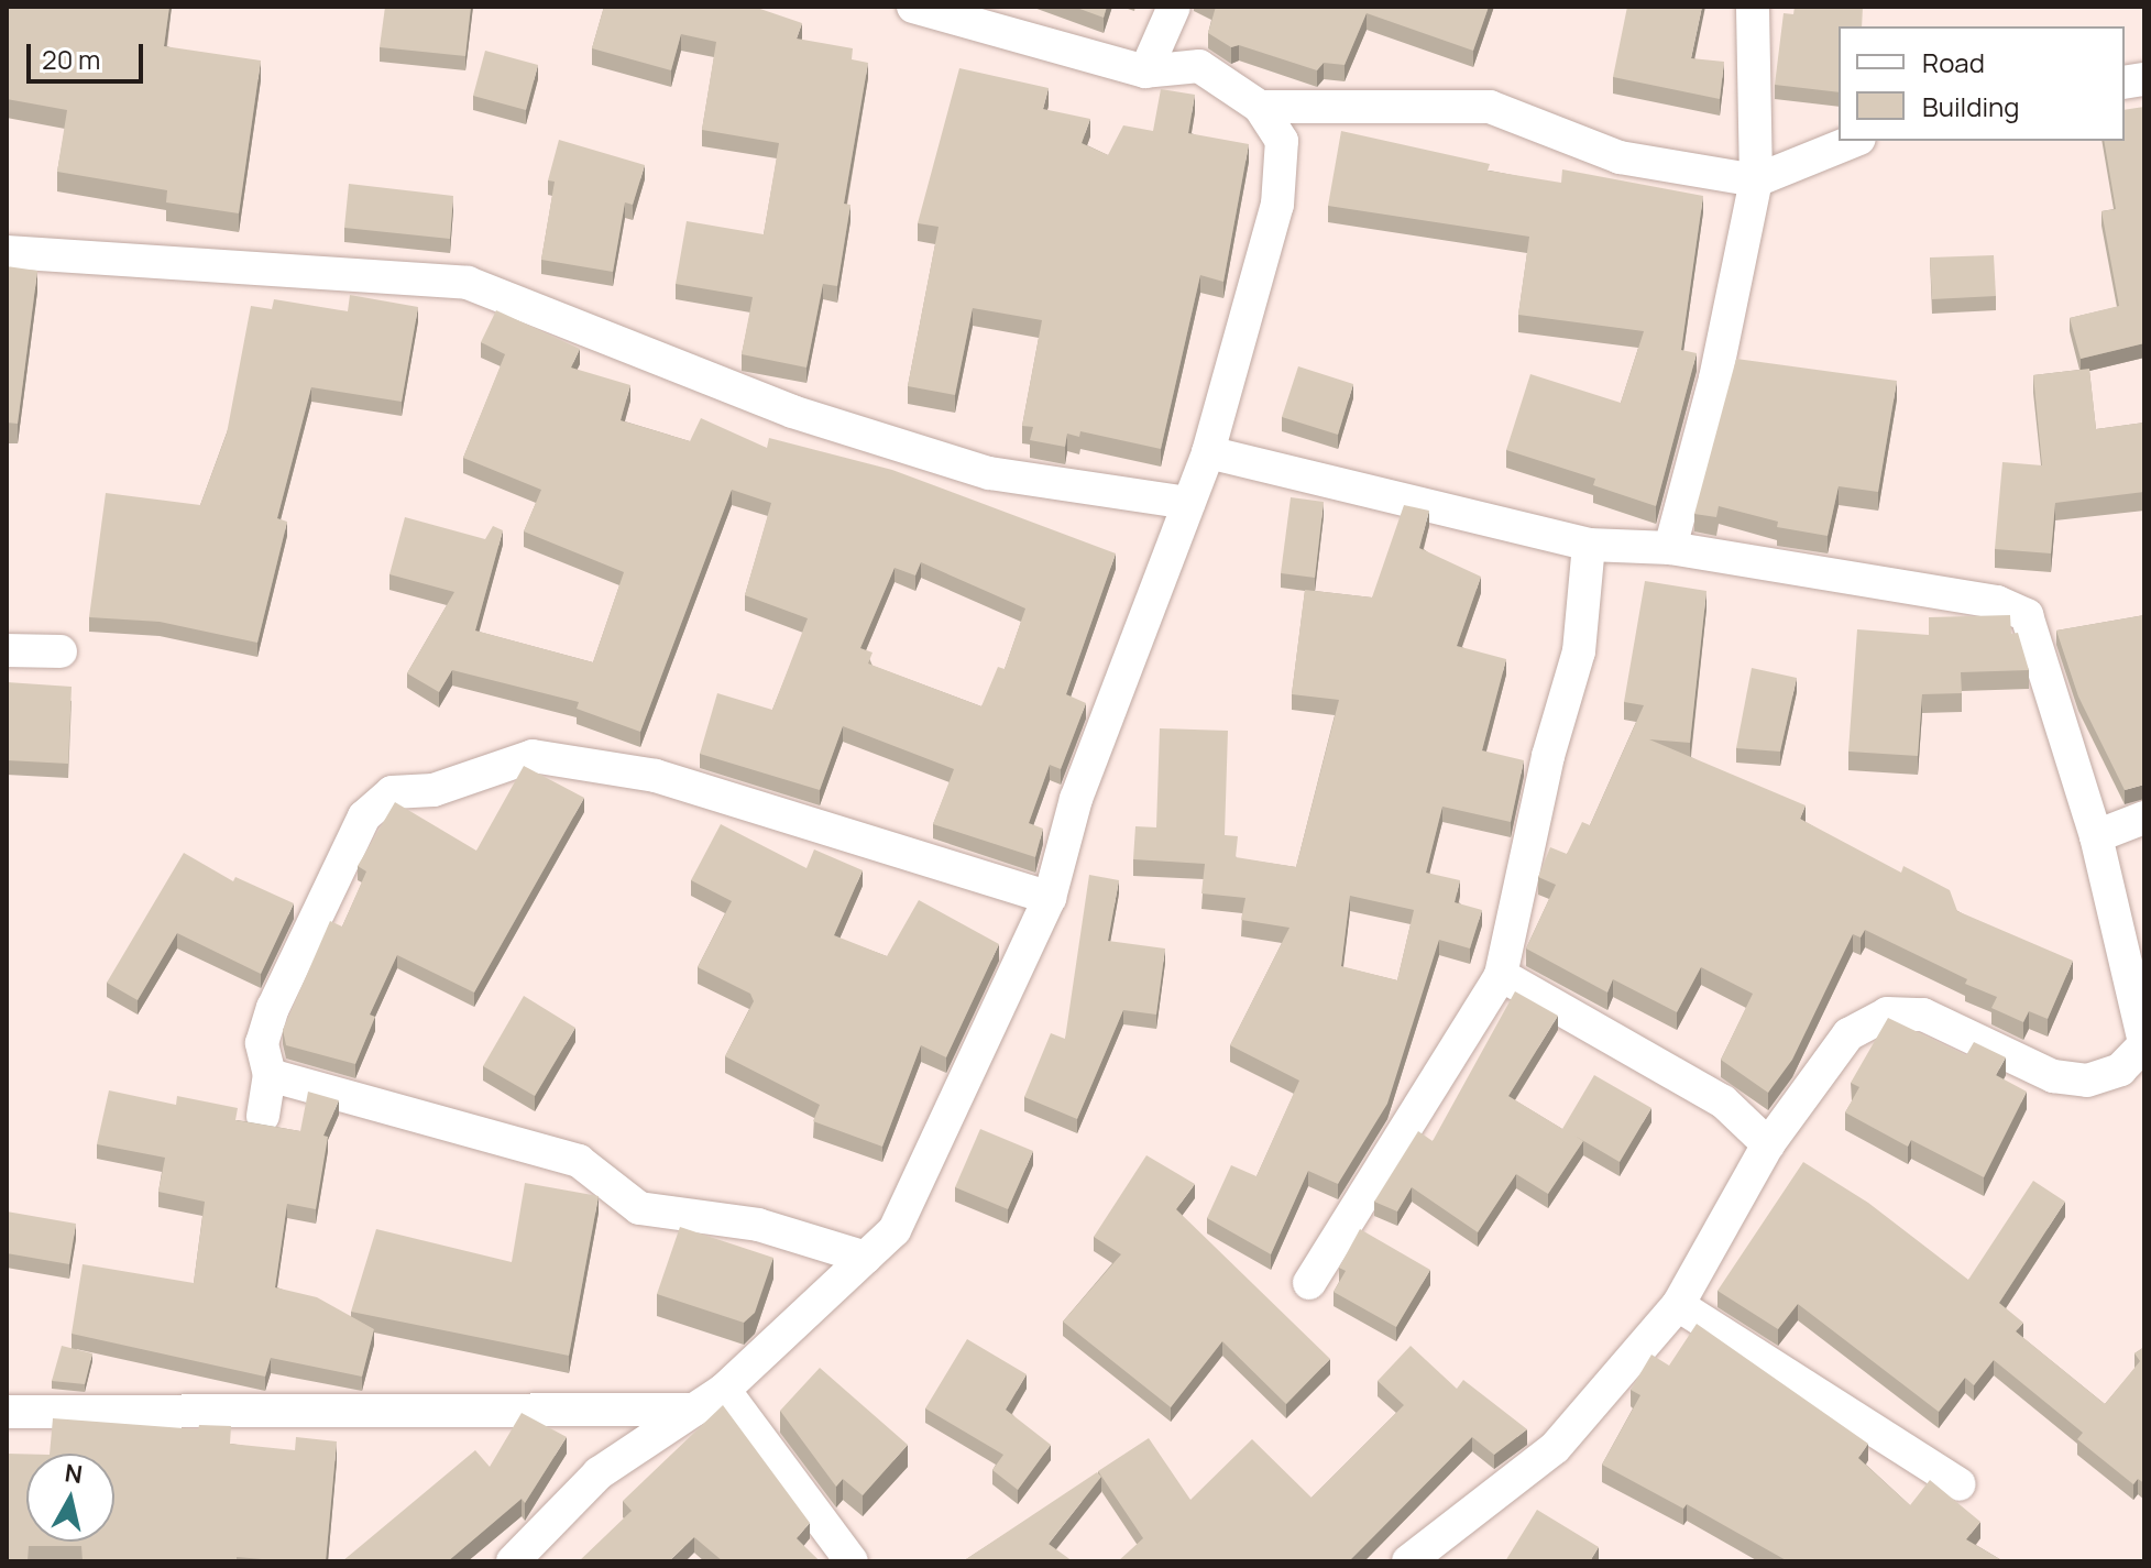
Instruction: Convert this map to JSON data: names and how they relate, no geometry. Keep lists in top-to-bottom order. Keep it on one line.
{"legend":["Road","Building"],"scale_bar":"20 m","north":"top"}
